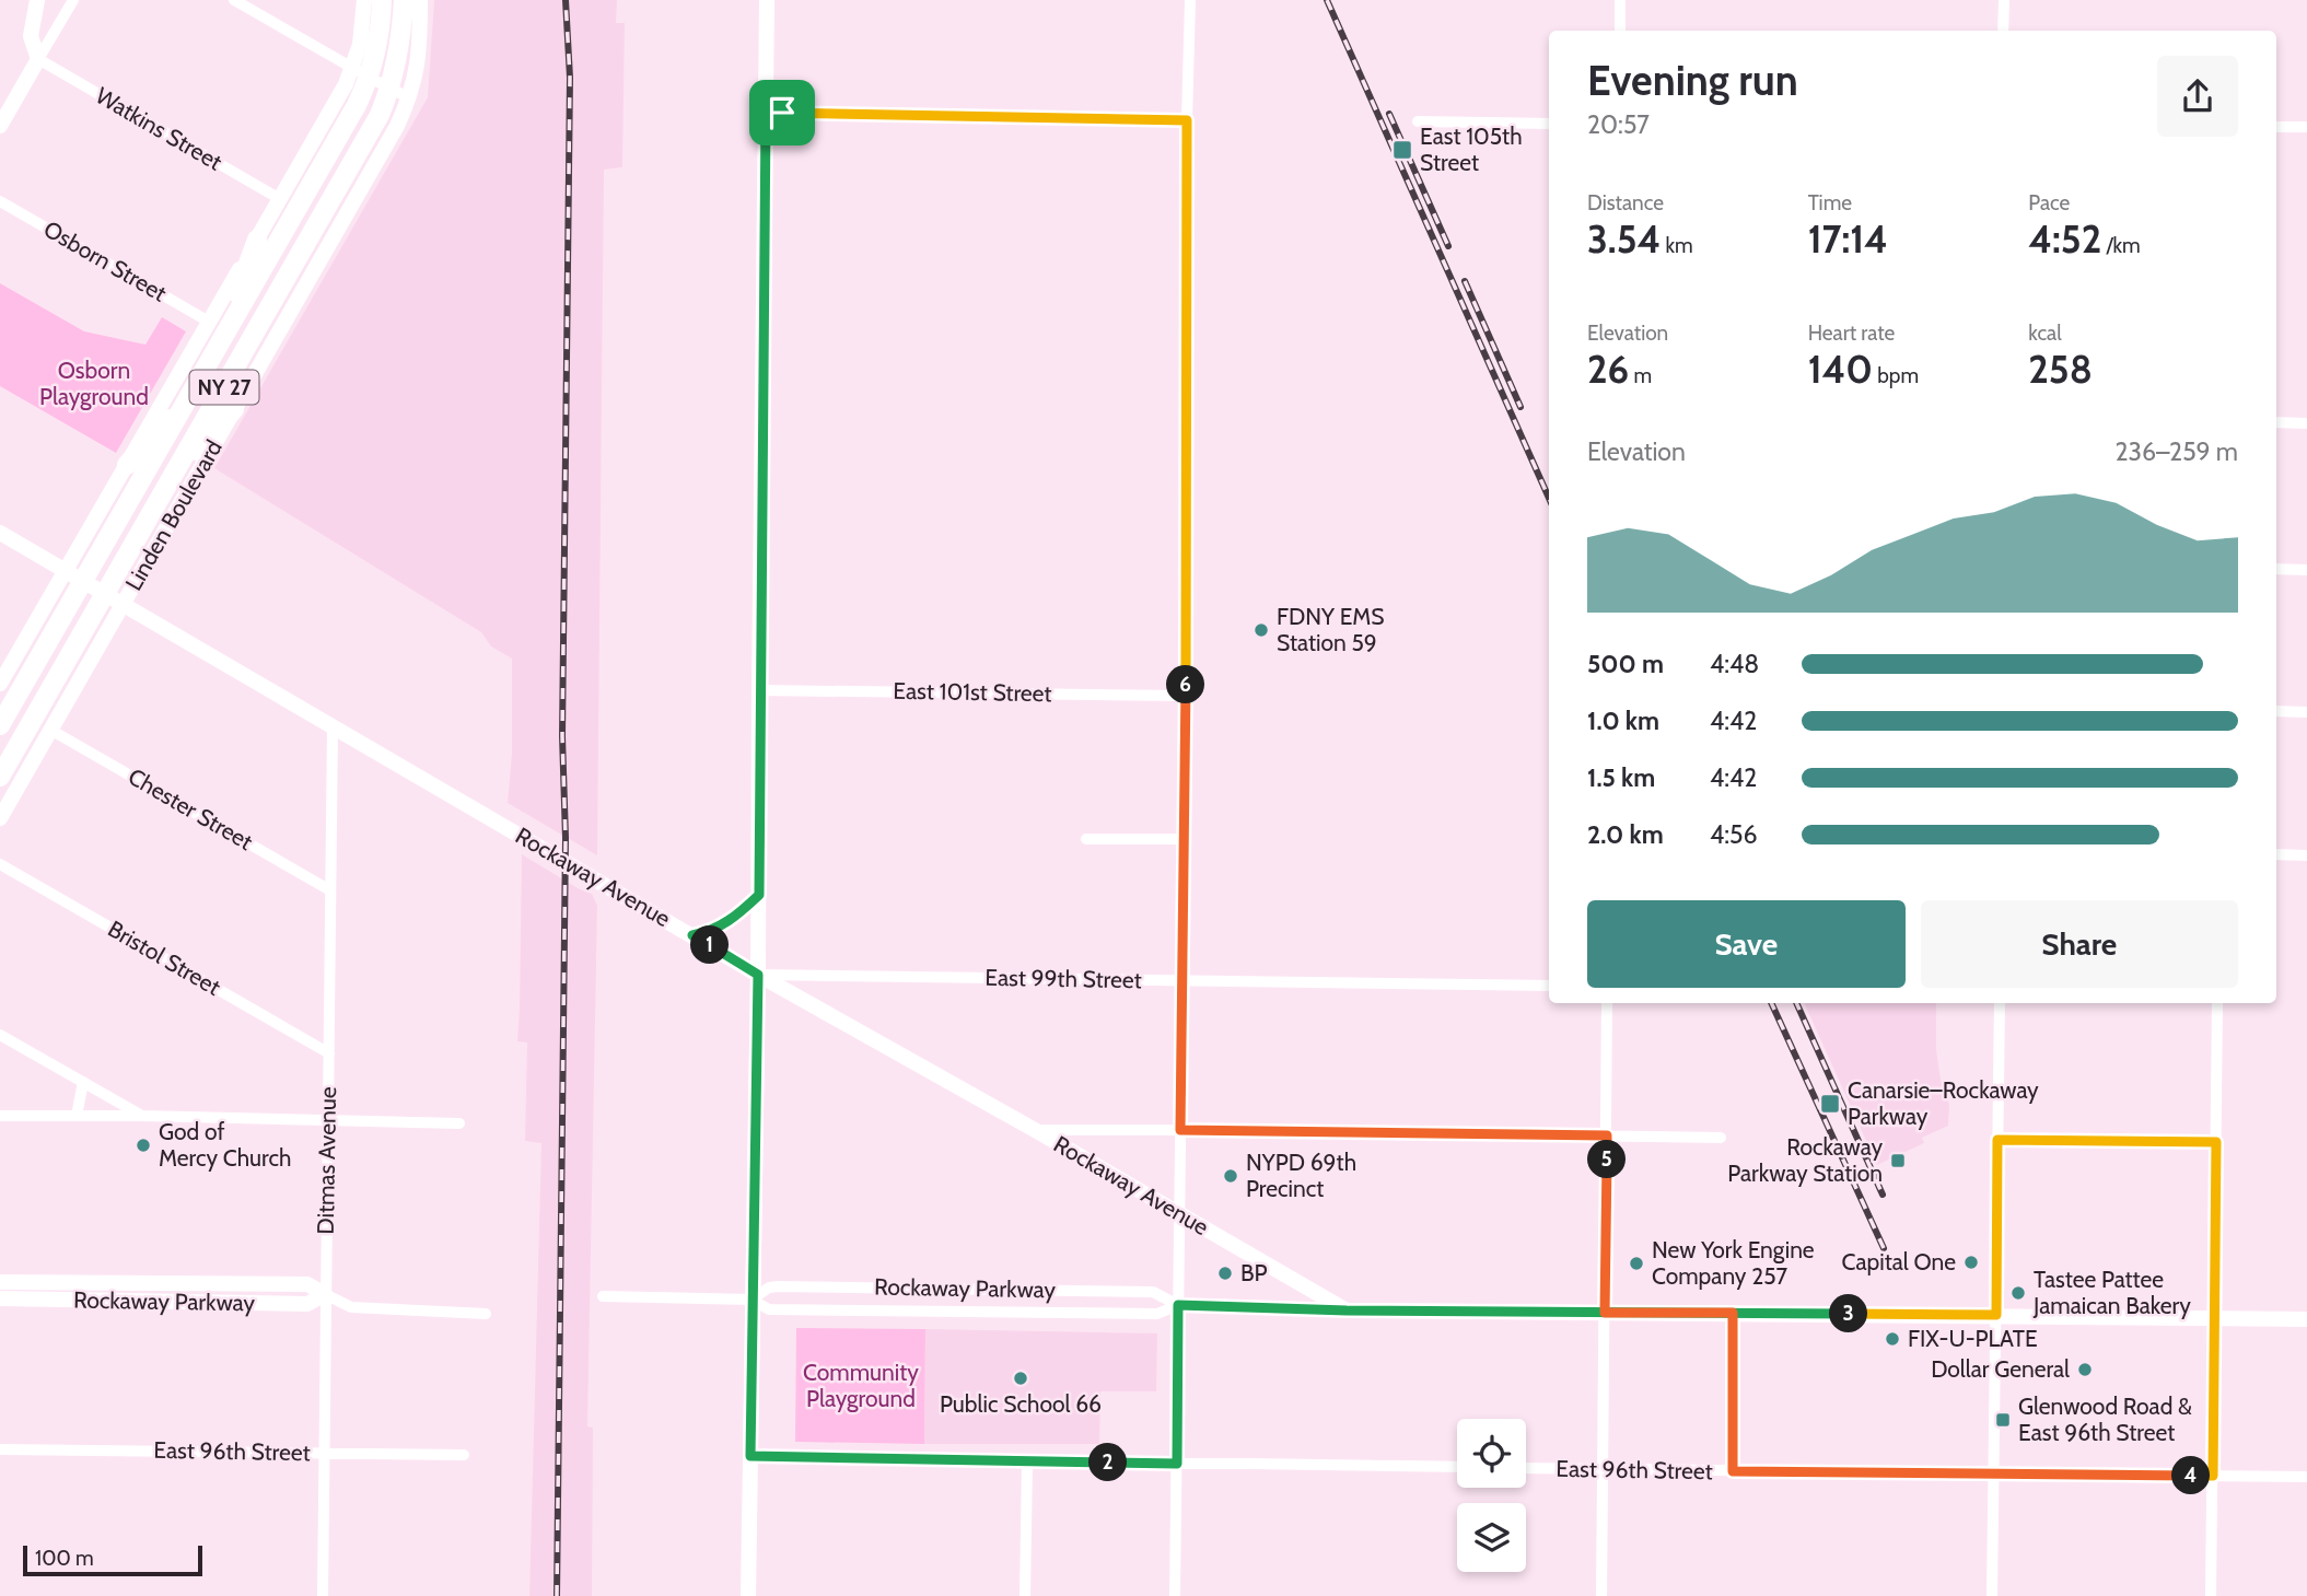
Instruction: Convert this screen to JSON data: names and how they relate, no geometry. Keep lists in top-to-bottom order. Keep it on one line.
{"streets":{"highway":["NY 27","Linden Boulevard"],"street":["Watkins Street","Osborn Street","East 101st Street","Chester Street","Rockaway Avenue","Bristol Street","East 99th Street","Ditmas Avenue","Rockaway Parkway","East 96th Street"]},"crossings":[["Watkins Street","Linden Boulevard"],["Osborn Street","Linden Boulevard"],["Linden Boulevard","Chester Street"],["Linden Boulevard","Rockaway Avenue"],["Chester Street","Ditmas Avenue"],["Rockaway Avenue","East 99th Street"],["Rockaway Avenue","Ditmas Avenue"],["Rockaway Avenue","Rockaway Parkway"],["Bristol Street","Ditmas Avenue"],["Ditmas Avenue","Rockaway Parkway"],["Ditmas Avenue","East 96th Street"]],"parks":["Osborn Playground","Community Playground"],"places":{"transit":["East 105th Street","Canarsie–Rockaway Parkway","Rockaway Parkway Station","Glenwood Road & East 96th Street"],"other":["FDNY EMS Station 59","God of Mercy Church","NYPD 69th Precinct","Capital One","New York Engine Company 257","BP","Tastee Pattee Jamaican Bakery","FIX-U-PLATE","Dollar General","Public School 66"]},"scale_bar":"100 m","page":{"heading":["Evening run","20:57"],"stats":[["Distance","3.54 km"],["Time","17:14"],["Pace","4:52 /km"],["Elevation","26 m"],["Heart rate","140 bpm"],["kcal","258"]],"chart":["Elevation","236–259 m"],"list":[{"name":"500 m","note":"4:48"},{"name":"1.0 km","note":"4:42"},{"name":"1.5 km","note":"4:42"},{"name":"2.0 km","note":"4:56"}],"pins":["6","1","5","3","2","4"],"buttons":["Save","Share"],"scale":"100 m"}}
